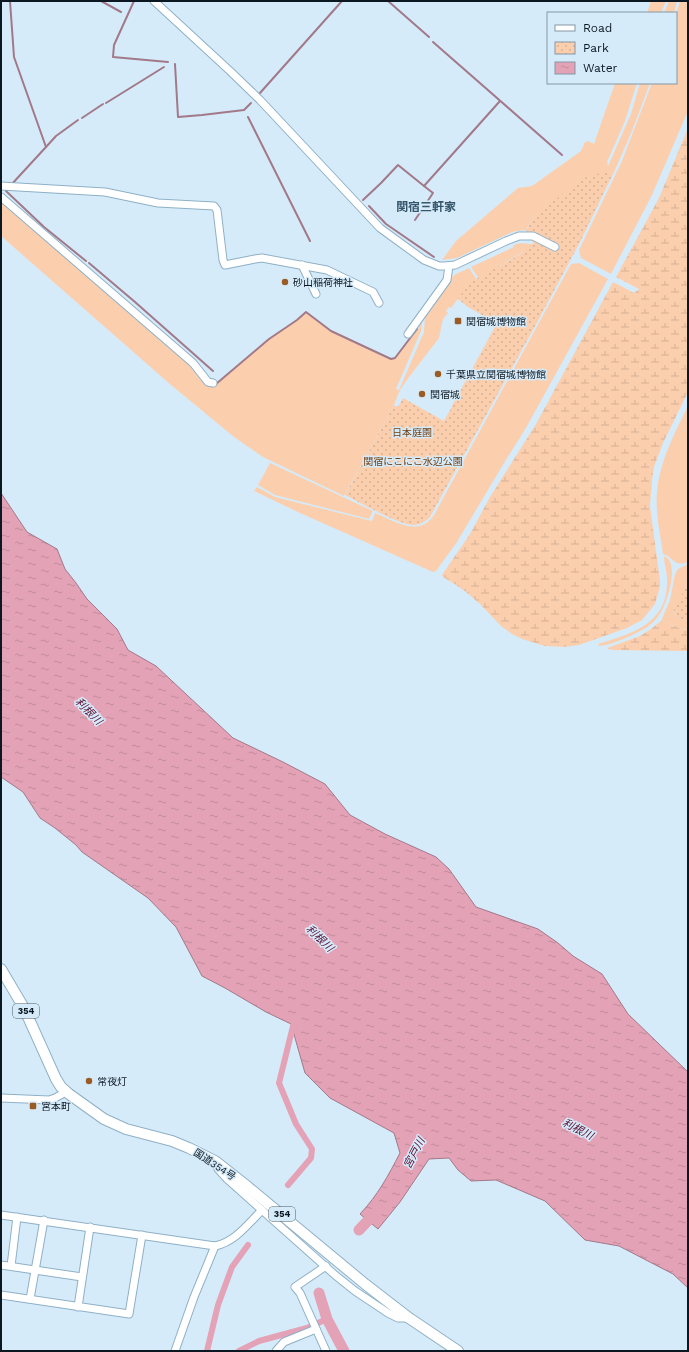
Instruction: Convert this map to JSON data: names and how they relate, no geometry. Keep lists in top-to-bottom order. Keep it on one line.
{"streets":{"highway":["354","国道354号"]},"districts":["関宿三軒家"],"water":["利根川","宮戸川"],"parks":["日本庭園","関宿にこにこ水辺公園"],"places":{"other":["砂山稲荷神社","千葉県立関宿城博物館","関宿城","常夜灯"],"transit":["関宿城博物館","宮本町"]},"legend":["Road","Park","Water"]}
